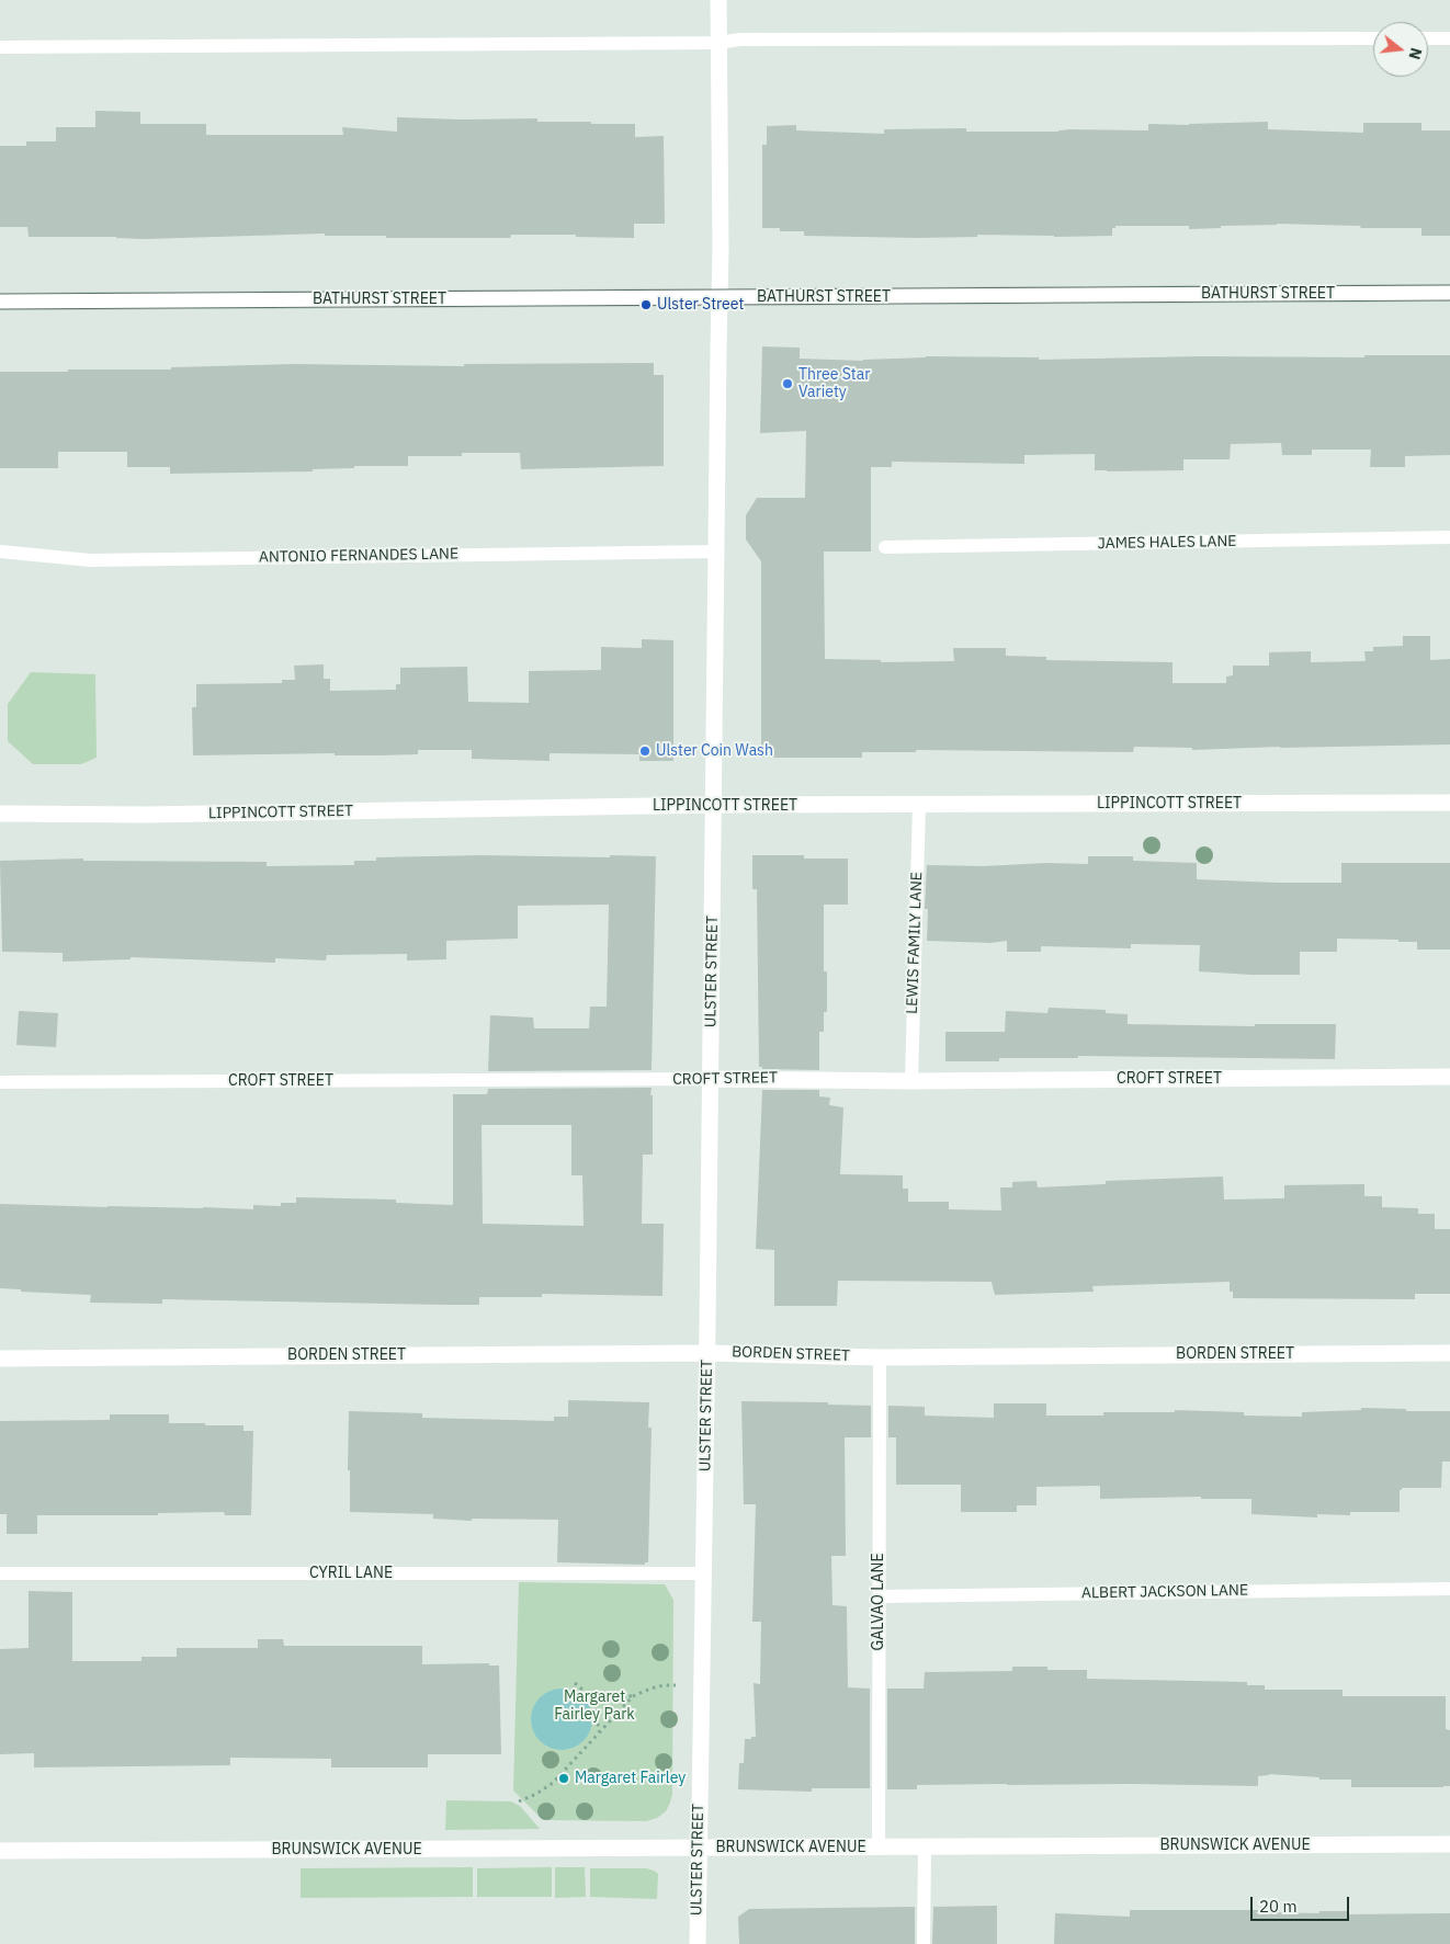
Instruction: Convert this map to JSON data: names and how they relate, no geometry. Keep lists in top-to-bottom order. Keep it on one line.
{"streets":{"street":["BATHURST STREET","LIPPINCOTT STREET","ULSTER STREET","CROFT STREET","BORDEN STREET","BRUNSWICK AVENUE"],"lane":["JAMES HALES LANE","ANTONIO FERNANDES LANE","LEWIS FAMILY LANE","CYRIL LANE","ALBERT JACKSON LANE","GALVAO LANE"]},"crossings":[["BATHURST STREET","ULSTER STREET"],["ANTONIO FERNANDES LANE","ULSTER STREET"],["LIPPINCOTT STREET","LEWIS FAMILY LANE"],["LIPPINCOTT STREET","ULSTER STREET"],["LEWIS FAMILY LANE","CROFT STREET"],["ULSTER STREET","CROFT STREET"],["ULSTER STREET","BORDEN STREET"],["ULSTER STREET","CYRIL LANE"],["ULSTER STREET","BRUNSWICK AVENUE"],["BORDEN STREET","GALVAO LANE"],["ALBERT JACKSON LANE","GALVAO LANE"],["GALVAO LANE","BRUNSWICK AVENUE"]],"parks":["Margaret Fairley Park"],"places":["Ulster Street","Three Star Variety","Ulster Coin Wash","Margaret Fairley"],"scale_bar":"20 m","north":"right"}
